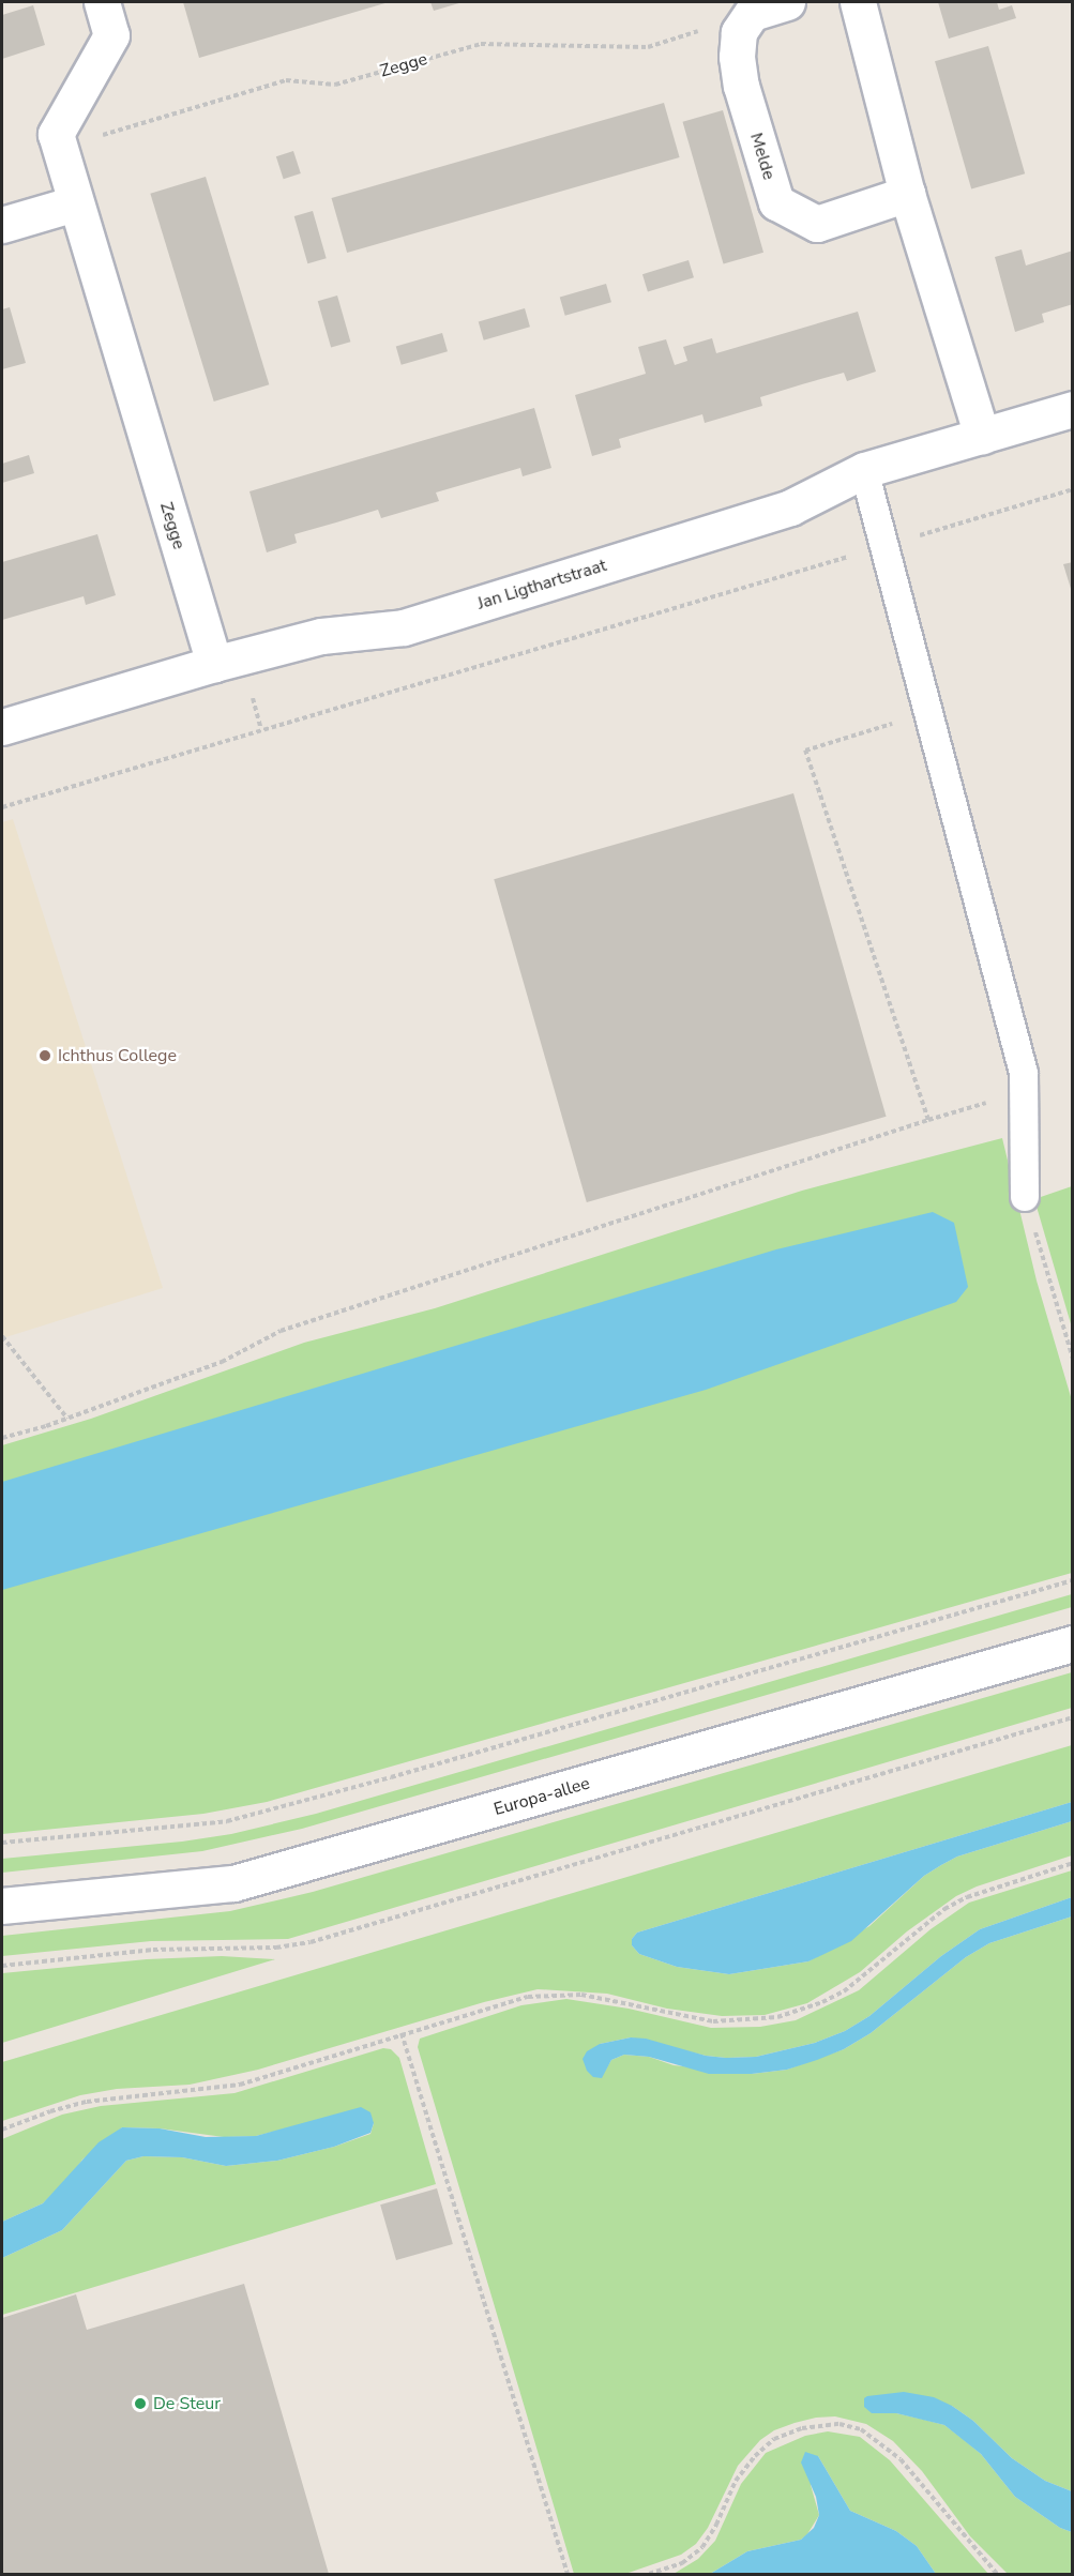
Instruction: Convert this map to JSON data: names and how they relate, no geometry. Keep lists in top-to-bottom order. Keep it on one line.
{"streets":{"street":["Zegge","Melde","Jan Ligthartstraat","Europa-allee"]},"crossings":[["Zegge","Melde"],["Zegge","Jan Ligthartstraat"]],"places":["Ichthus College","De Steur"]}
